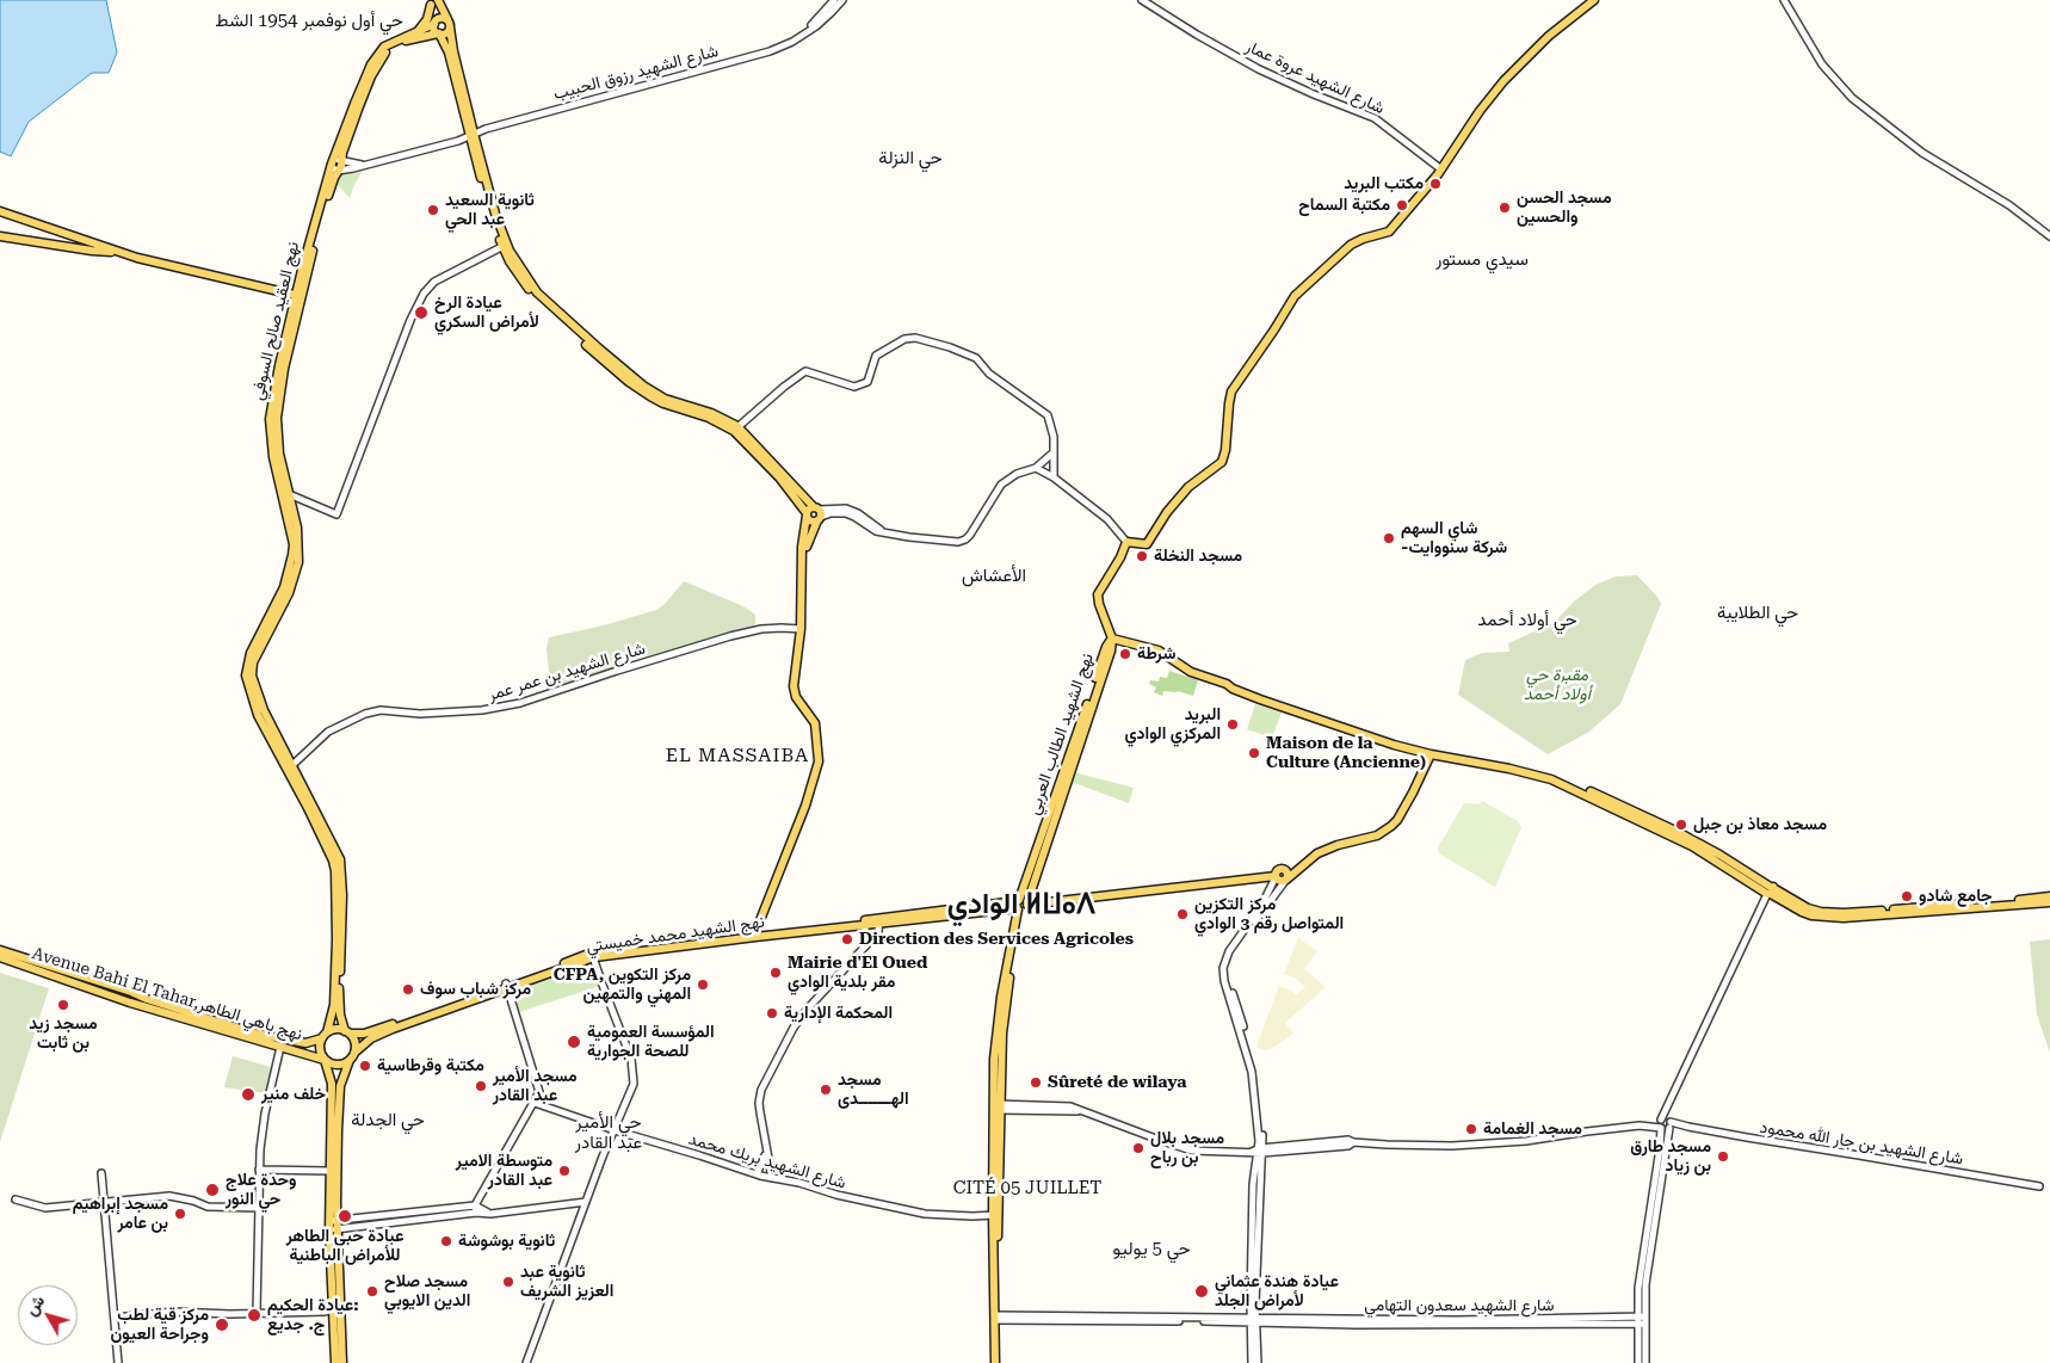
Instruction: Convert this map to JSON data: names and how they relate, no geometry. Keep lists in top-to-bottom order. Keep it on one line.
{"streets":{"main road":["نهج العقيد صالح السوفي","نهج الشهيد الطالب العربي","نهج الشهيد محمد خميستي","Avenue Bahi El Tahar,نهج باهي الطاهر"],"street":["شارع الشهيد رزوق الحبيب","شارع الشهيد عروة عمار","شارع الشهيد بن عمر عمر","شارع الشهيد بن جار الله محمود","شارع الشهيد بريك محمد","شارع الشهيد سعدون التهامي"]},"crossings":[["شارع الشهيد رزوق الحبيب","نهج العقيد صالح السوفي"],["نهج العقيد صالح السوفي","شارع الشهيد بن عمر عمر"],["نهج العقيد صالح السوفي","نهج الشهيد محمد خميستي"],["نهج العقيد صالح السوفي","Avenue Bahi El Tahar,نهج باهي الطاهر"],["نهج الشهيد الطالب العربي","نهج الشهيد محمد خميستي"],["نهج الشهيد الطالب العربي","شارع الشهيد بريك محمد"],["نهج الشهيد الطالب العربي","شارع الشهيد سعدون التهامي"],["نهج الشهيد محمد خميستي","Avenue Bahi El Tahar,نهج باهي الطاهر"]],"districts":["حي أول نوفمبر 1954 الشط","حي النزلة","سيدي مستور","الأعشاش","حي الطلايبة","حي أولاد أحمد","EL MASSAIBA","الوادي ⵍⵡⴰⴷ","حي الجدلة","حي الأمير عبد القادر","CITÉ 05 JUILLET","حي 5 يوليو"],"parks":["مقبرة حي أولاد أحمد"],"places":["مكتب البريد","مكتبة السماح","مسجد الحسن والحسين","ثانوية السعيد عبد الحي","عيادة الرخ لأمراض السكري","شاي السهم -شركة سنووايت","مسجد النخلة","شرطة","البريد المركزي الوادي","Maison de la Culture (Ancienne)","مسجد معاذ بن جبل","جامع شادو","مركز التكزين المتواصل رقم 3 الوادي","Direction des Services Agricoles","Mairie d'El Oued مقر بلدية الوادي","CFPA, مركز التكوين المهني والتمهين","مركز شباب سوف","مسجد زيد بن ثابت","المحكمة الإدارية","المؤسسة العمومية للصحة الجوارية","مكتبة وقرطاسية","Sûreté de wilaya","مسجد الأمير عبد القادر","مسجد الهـــــــدى","خلف منير","مسجد الغمامة","مسجد بلال بن رباح","مسجد طارق بن زياد","متوسطة الامير عبد القادر","وحدة علاج حي النور","مسجد إبراهيم بن عامر","عيادة حبى الطاهر للأمراض الباطنية","ثانوية بوشوشة","ثانوية عبد العزيز الشريف","مسجد صلاح الدين الايوبي","عيادة هندة عثماني لأمراض الجلد","عيادة الحكيم: ج. جديع","مركز قية لطب وجراحة العيون"],"north":"top left"}
